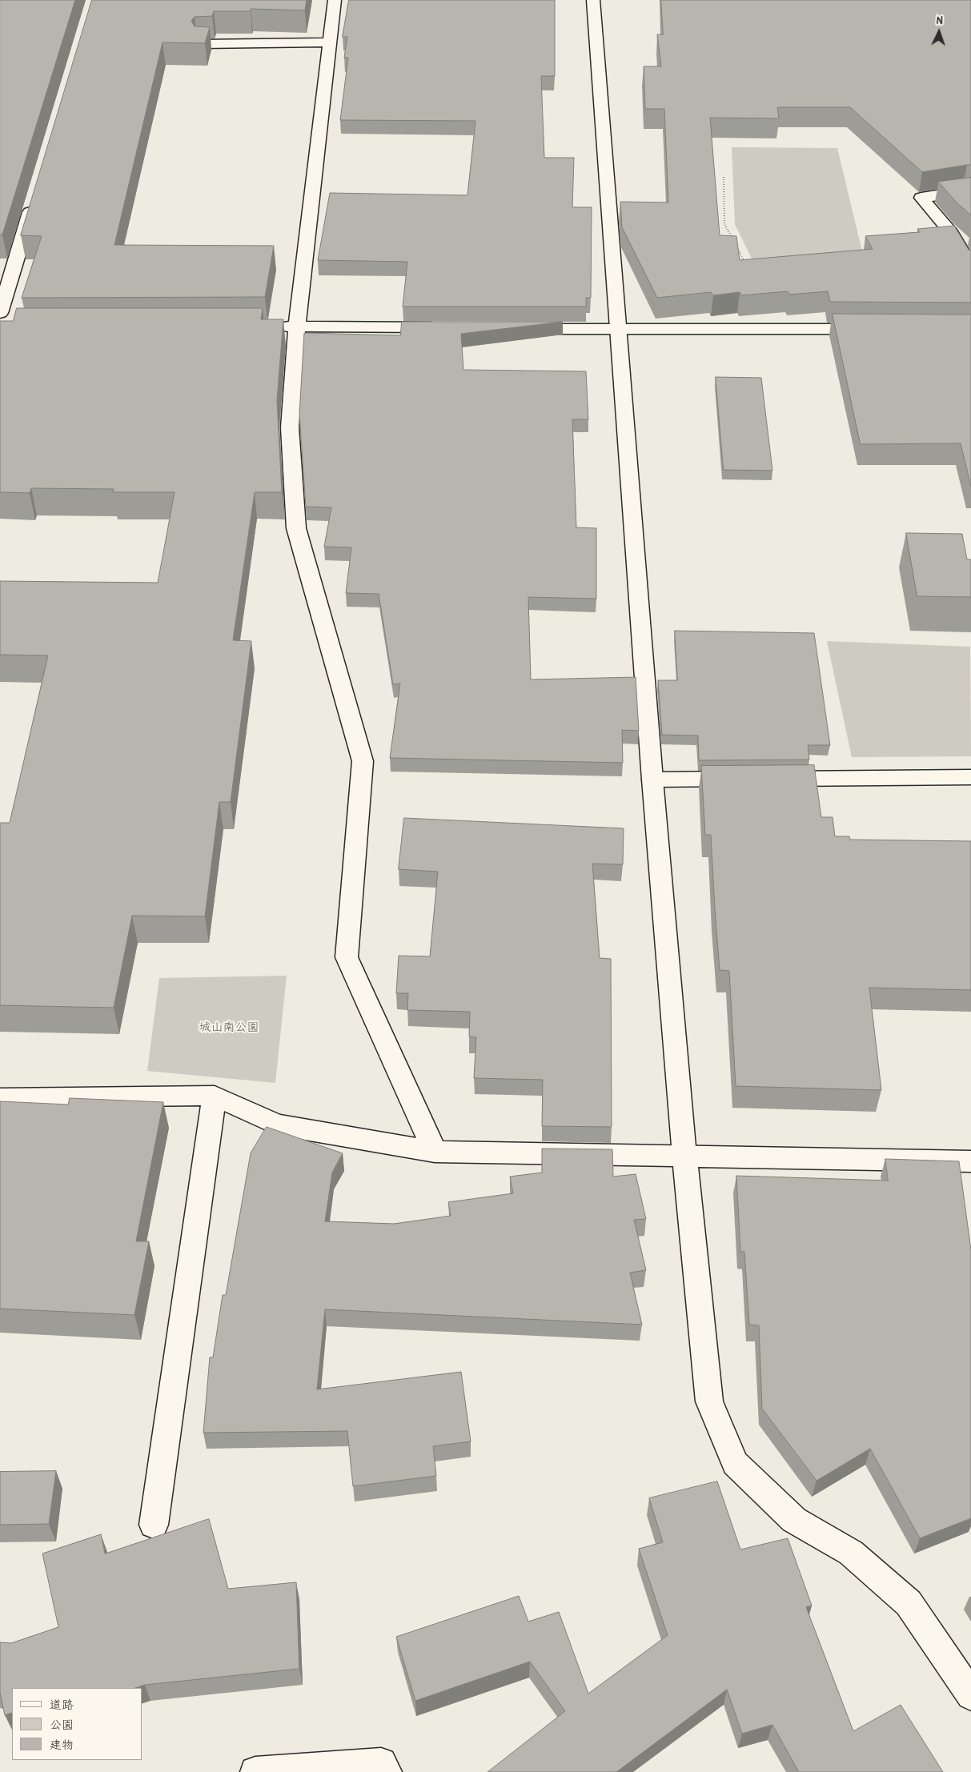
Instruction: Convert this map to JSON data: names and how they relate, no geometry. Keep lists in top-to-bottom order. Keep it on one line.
{"parks":["城山南公園"],"legend":["道路","公園","建物"],"north":"top"}
